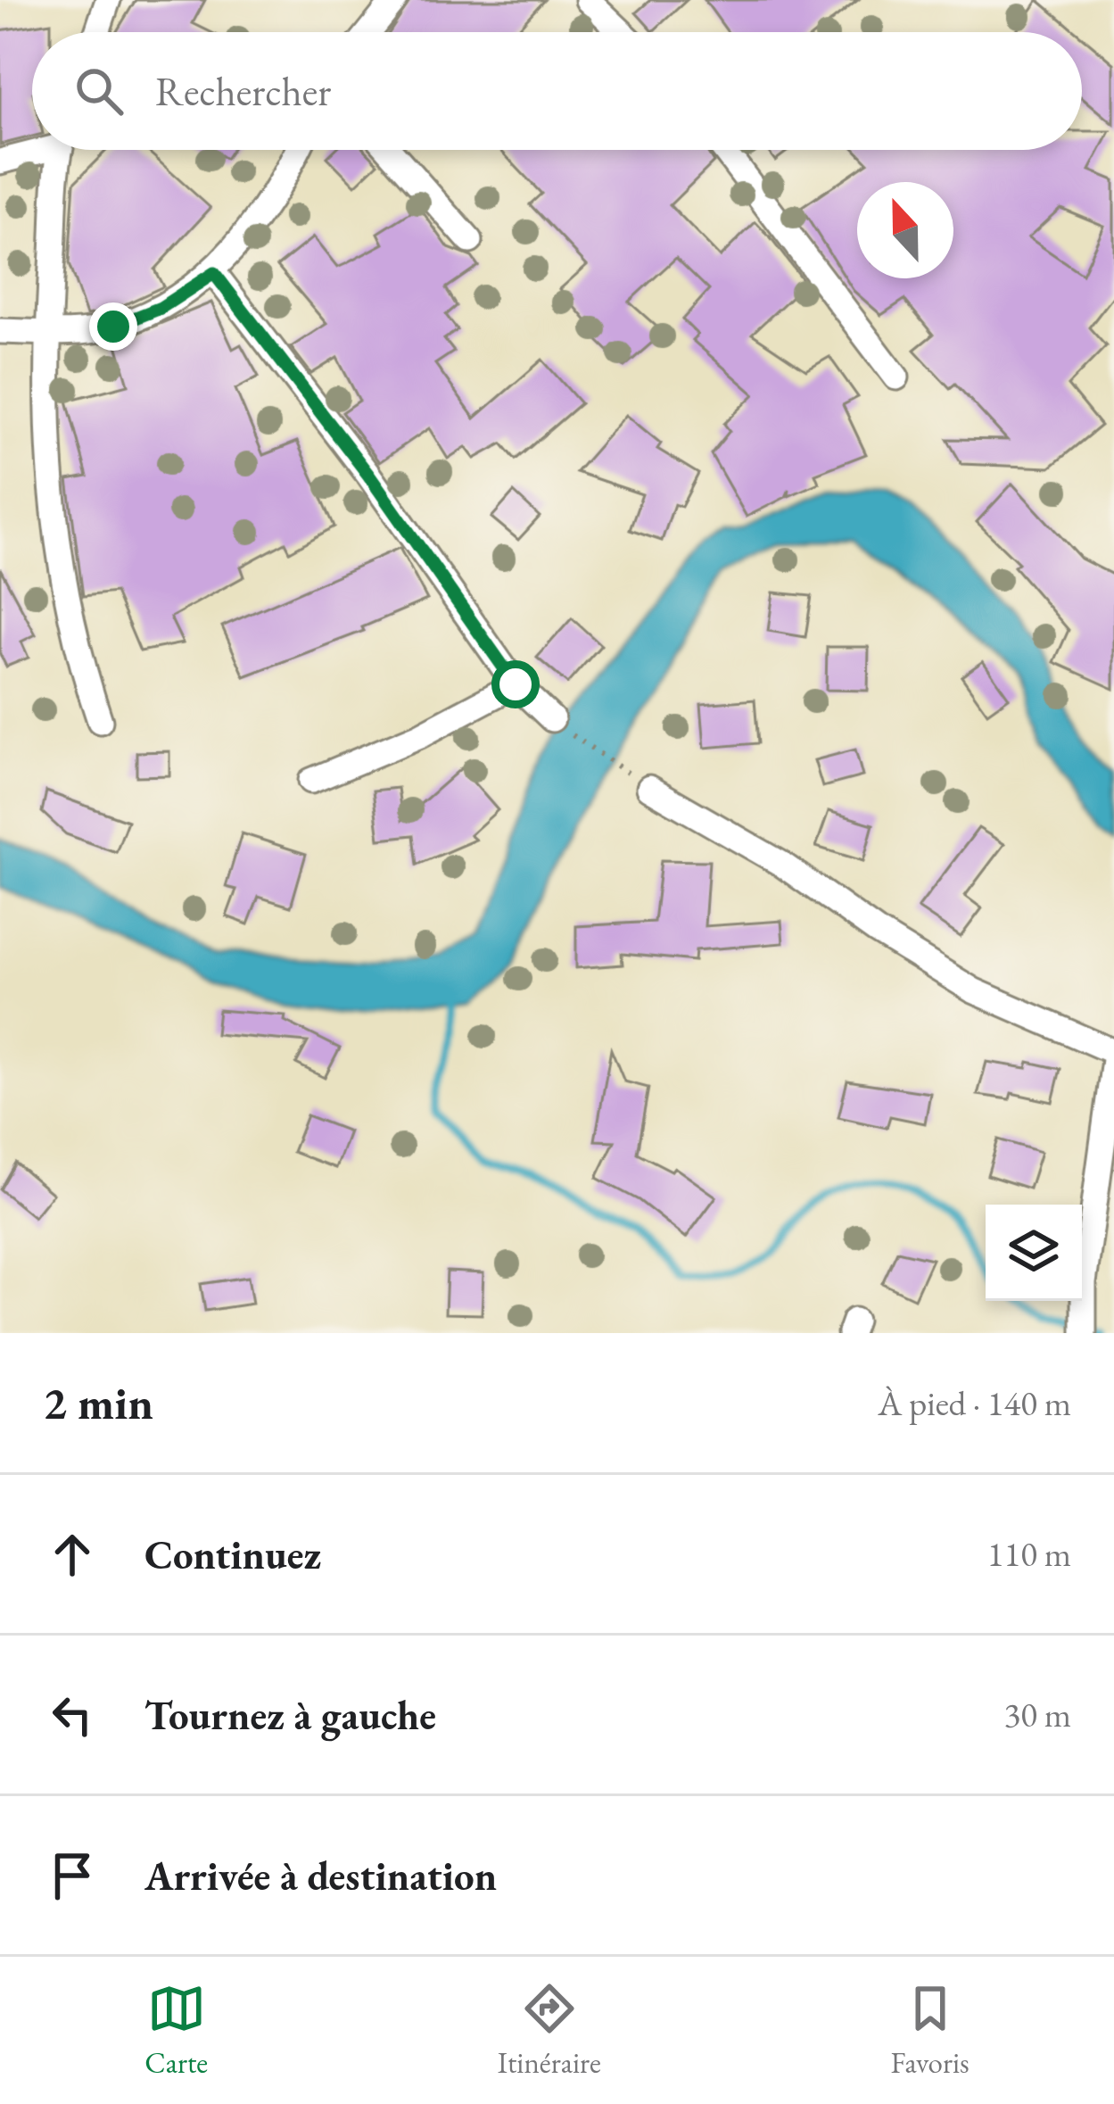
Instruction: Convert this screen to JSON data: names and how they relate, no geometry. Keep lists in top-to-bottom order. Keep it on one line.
{"north":"top","page":{"search":"Rechercher","heading":["2 min","À pied · 140 m"],"list":[["Continuez","110 m"],["Tournez à gauche","30 m"],"Arrivée à destination"],"nav":["Carte","Itinéraire","Favoris"]}}
